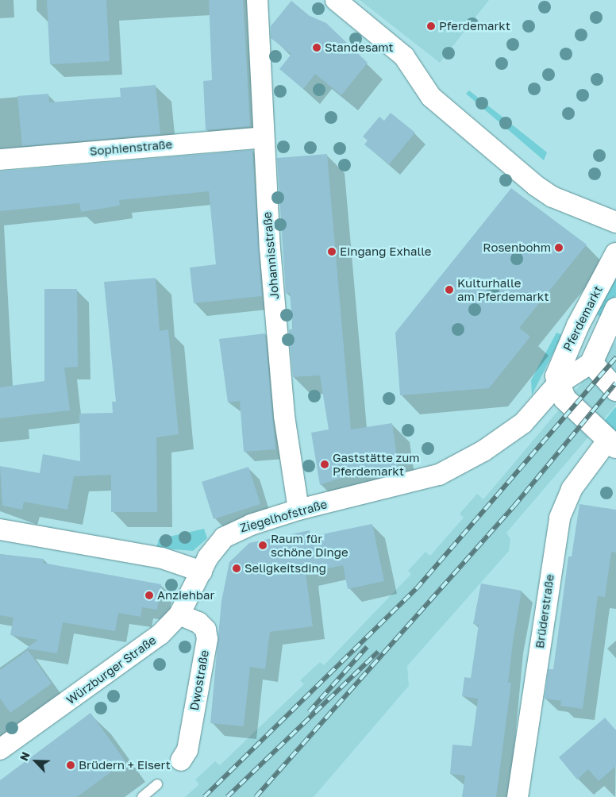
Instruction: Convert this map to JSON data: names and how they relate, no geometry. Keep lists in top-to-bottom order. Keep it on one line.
{"streets":{"street":["Sophienstraße","Johannisstraße","Pferdemarkt","Ziegelhofstraße","Brüderstraße","Würzburger Straße","Dwostraße"]},"crossings":[["Sophienstraße","Johannisstraße"],["Johannisstraße","Ziegelhofstraße"],["Pferdemarkt","Ziegelhofstraße"],["Ziegelhofstraße","Würzburger Straße"],["Würzburger Straße","Dwostraße"]],"places":["Pferdemarkt","Standesamt","Rosenbohm","Eingang Exhalle","Kulturhalle am Pferdemarkt","Gaststätte zum Pferdemarkt","Raum für schöne Dinge","Seligkeitsding","Anziehbar","Brüdern + Eisert"],"north":"top left"}
